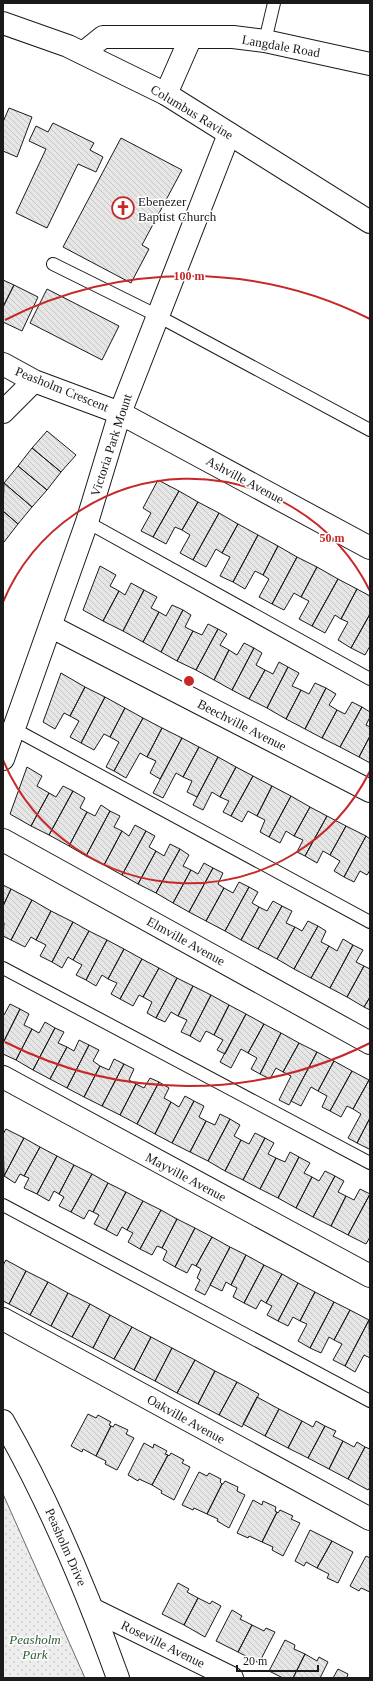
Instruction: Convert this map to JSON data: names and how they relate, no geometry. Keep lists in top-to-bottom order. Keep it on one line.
{"streets":{"street":["Langdale Road","Columbus Ravine","Peasholm Crescent","Victoria Park Mount","Ashville Avenue","Beechville Avenue","Elmville Avenue","Mayville Avenue","Oakville Avenue","Peasholm Drive","Roseville Avenue"]},"crossings":[["Langdale Road","Columbus Ravine"],["Columbus Ravine","Victoria Park Mount"],["Peasholm Crescent","Victoria Park Mount"],["Peasholm Crescent","Ashville Avenue"],["Victoria Park Mount","Ashville Avenue"],["Victoria Park Mount","Beechville Avenue"],["Peasholm Drive","Roseville Avenue"]],"parks":["Peasholm Park"],"places":{"church":["Ebenezer Baptist Church"]},"scale_bar":"20 m","rings":["100 m","50 m"]}
